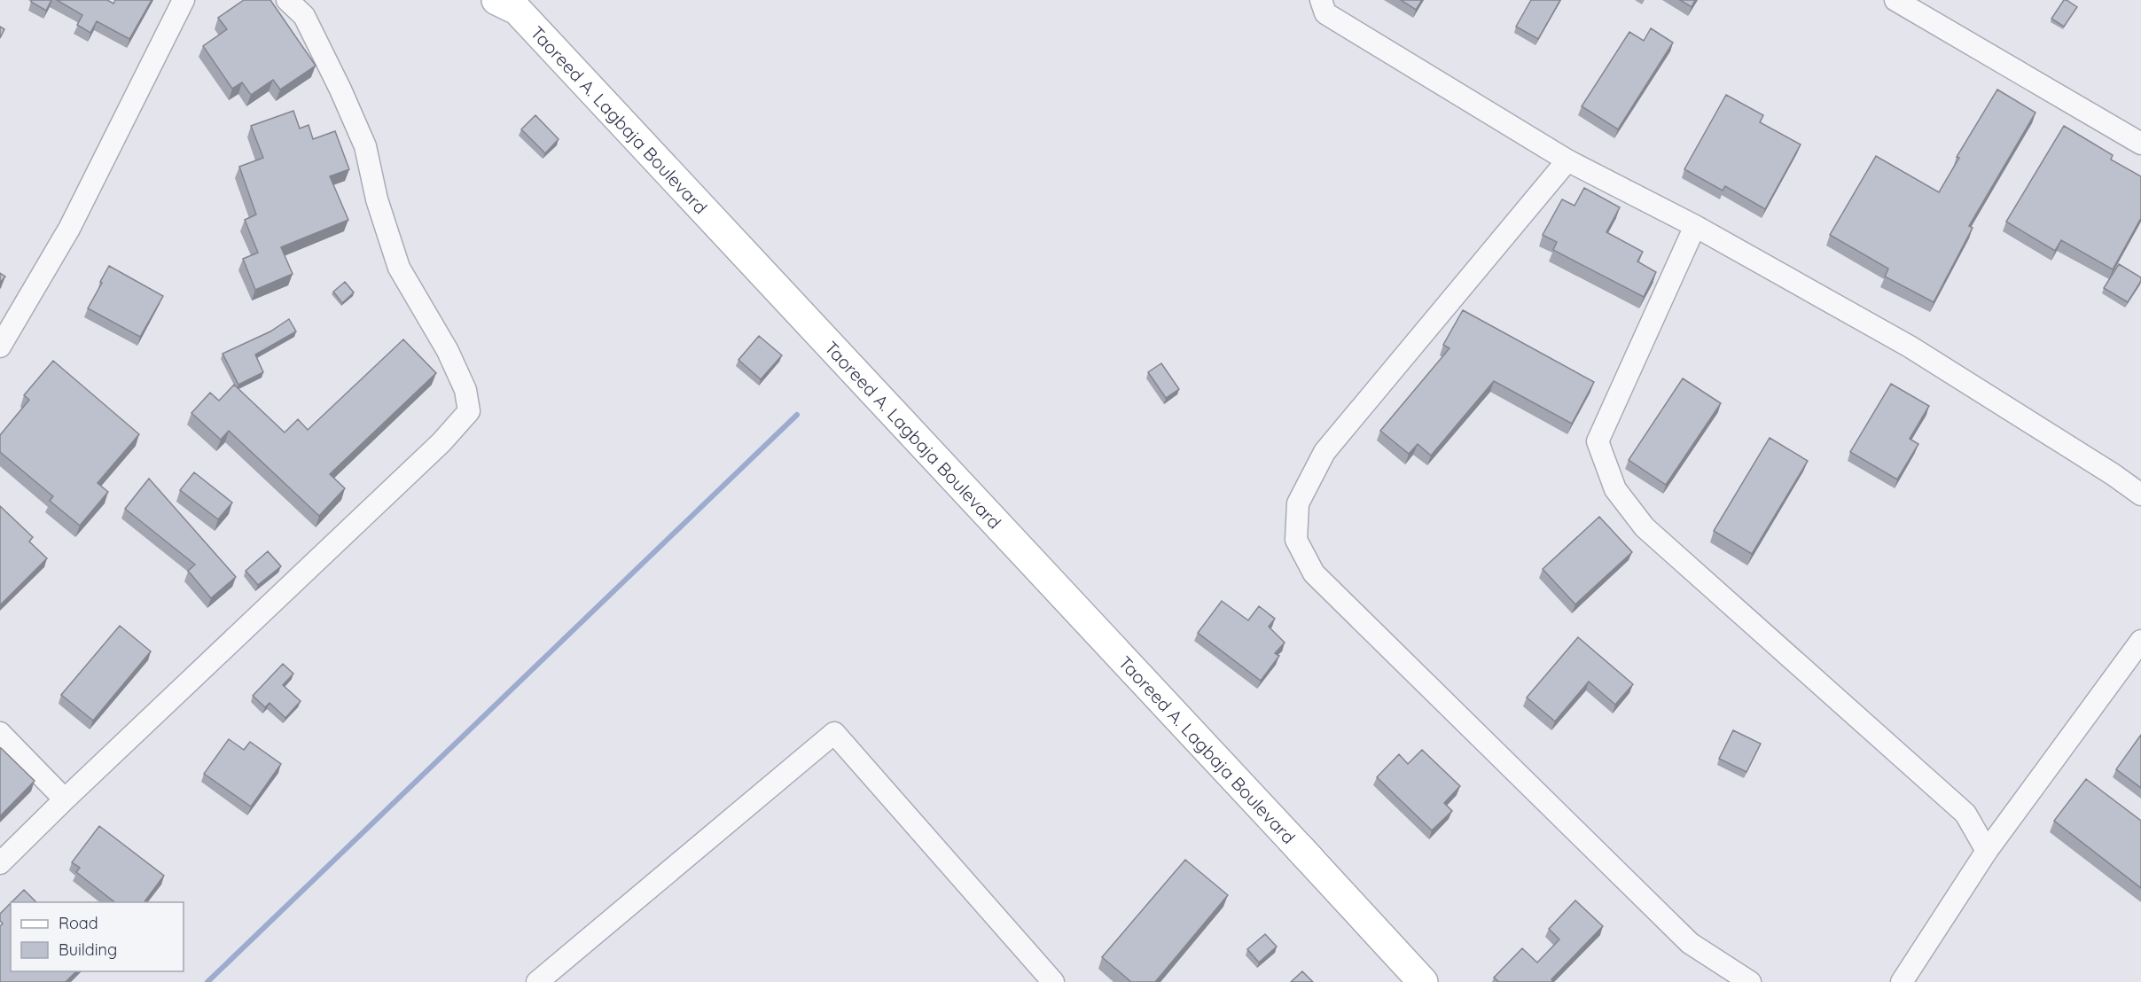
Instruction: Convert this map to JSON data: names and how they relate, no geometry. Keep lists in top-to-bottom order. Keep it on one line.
{"streets":{"street":["Taoreed A. Lagbaja Boulevard"]},"legend":["Road","Building"]}
